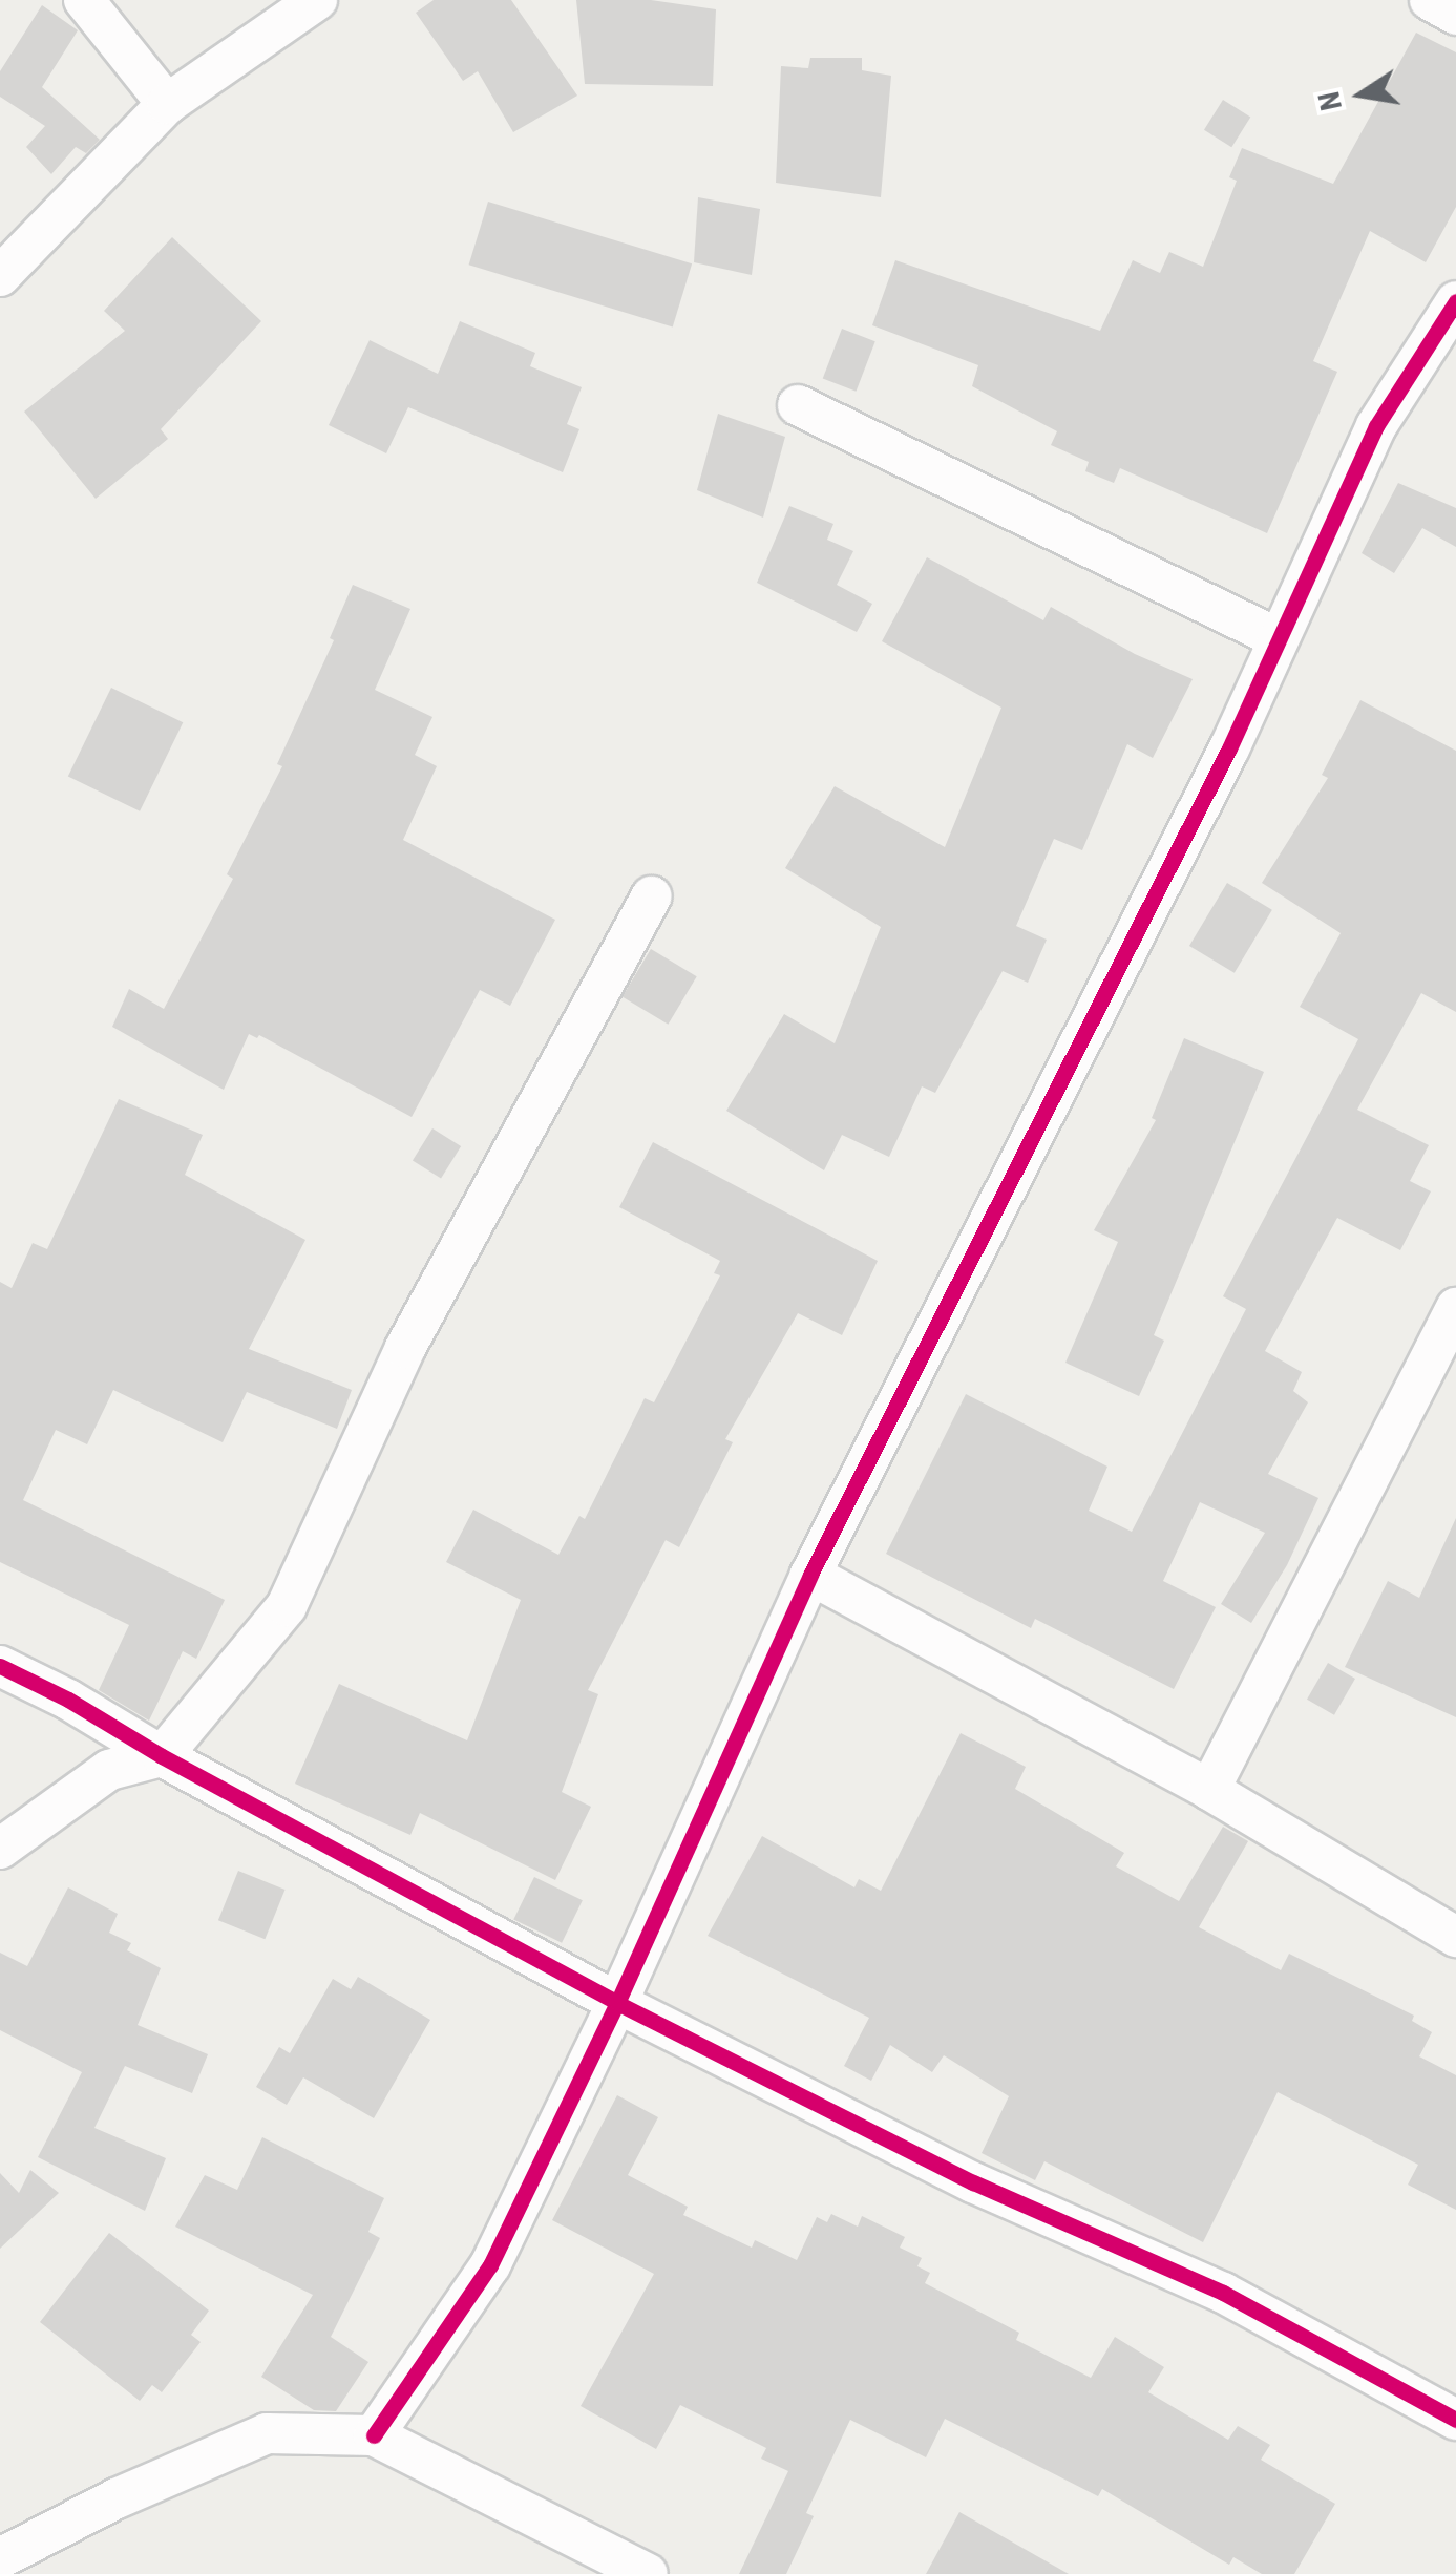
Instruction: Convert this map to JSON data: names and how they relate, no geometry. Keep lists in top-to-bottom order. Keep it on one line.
{"north":"left"}
